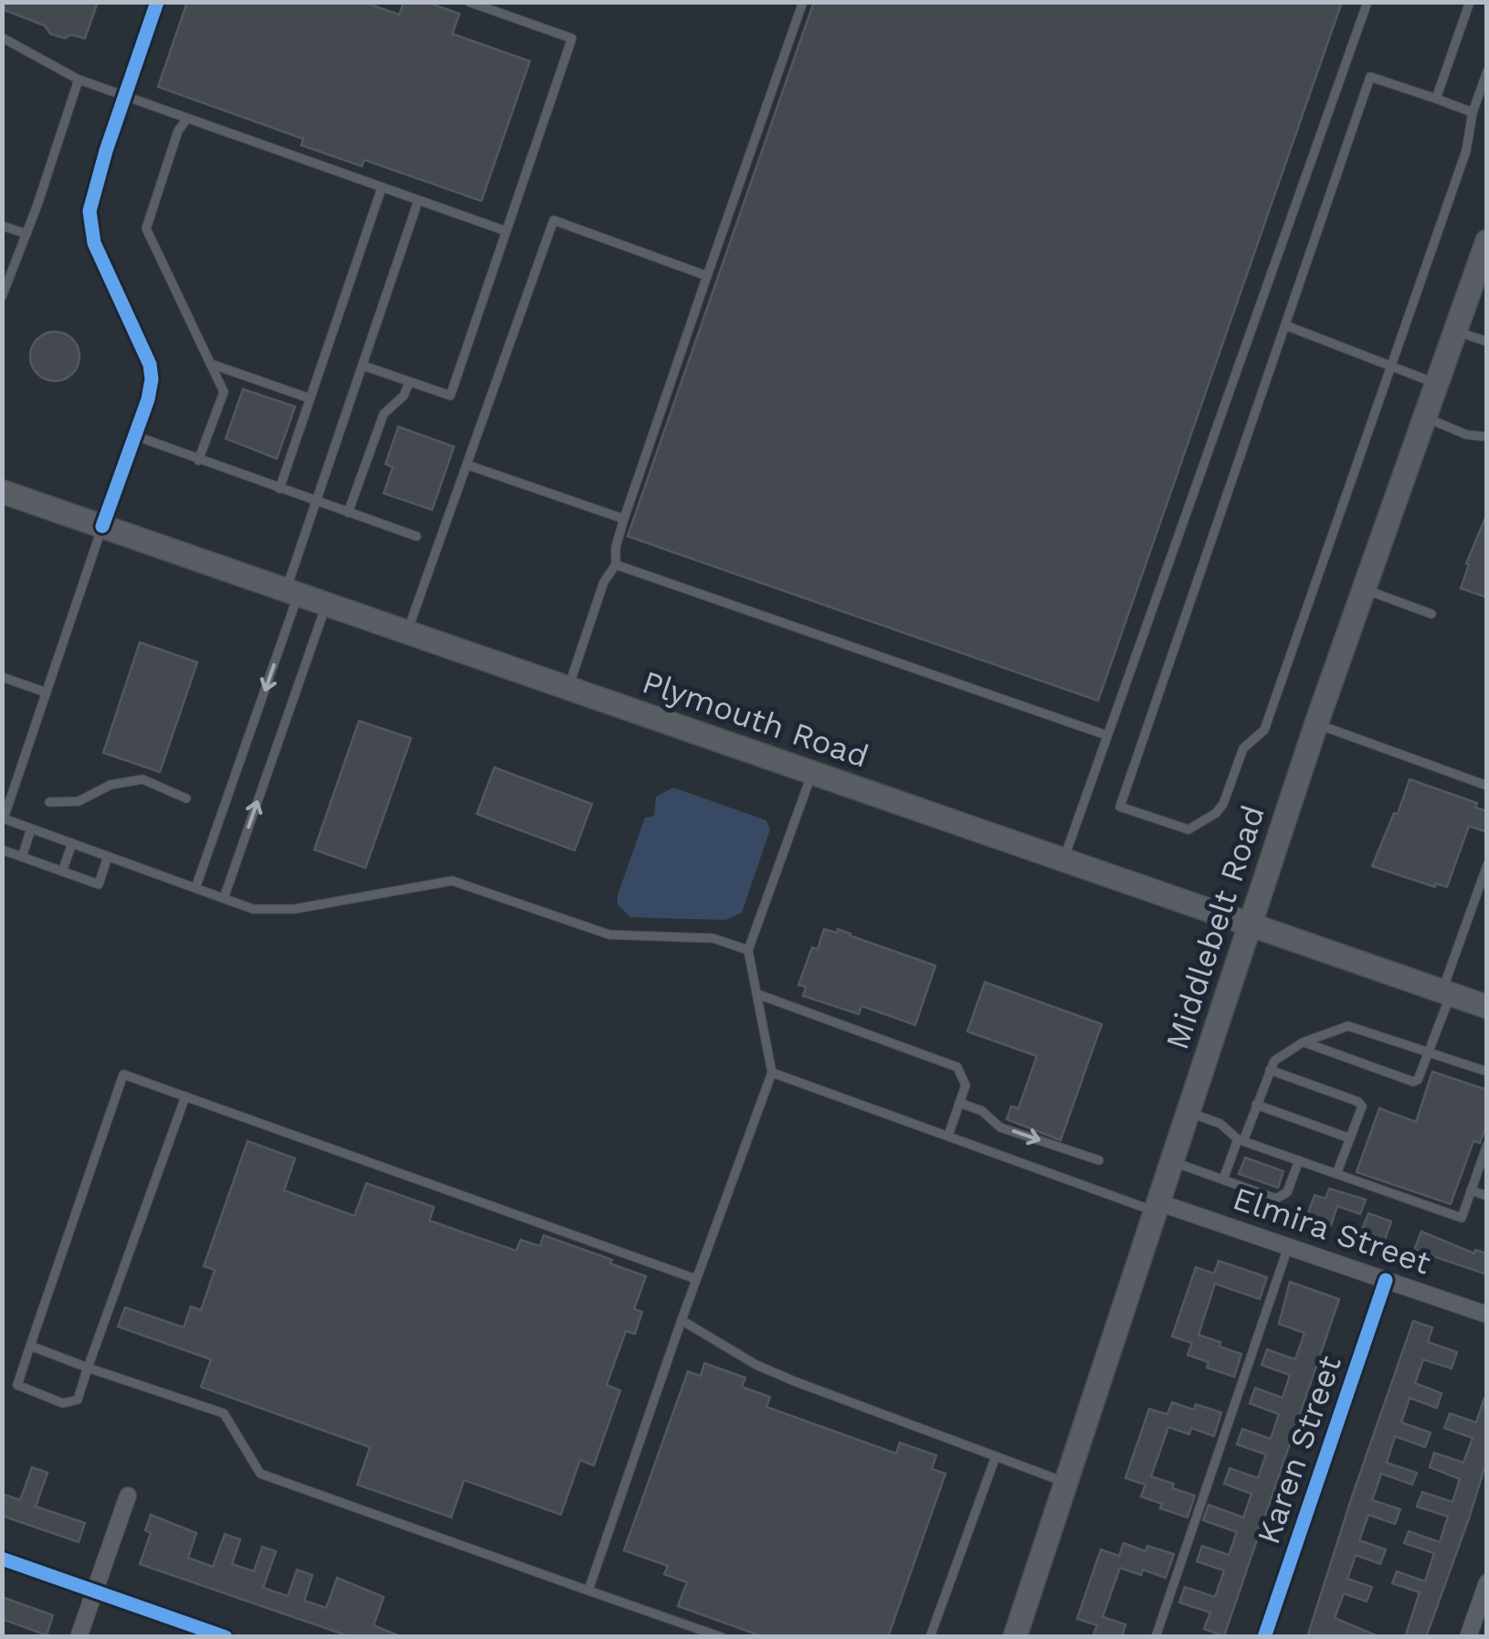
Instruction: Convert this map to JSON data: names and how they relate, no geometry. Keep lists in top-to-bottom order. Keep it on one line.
{"streets":{"main road":["Plymouth Road","Middlebelt Road"],"street":["Elmira Street","Karen Street"]},"crossings":[["Plymouth Road","Middlebelt Road"],["Middlebelt Road","Elmira Street"],["Elmira Street","Karen Street"]]}
